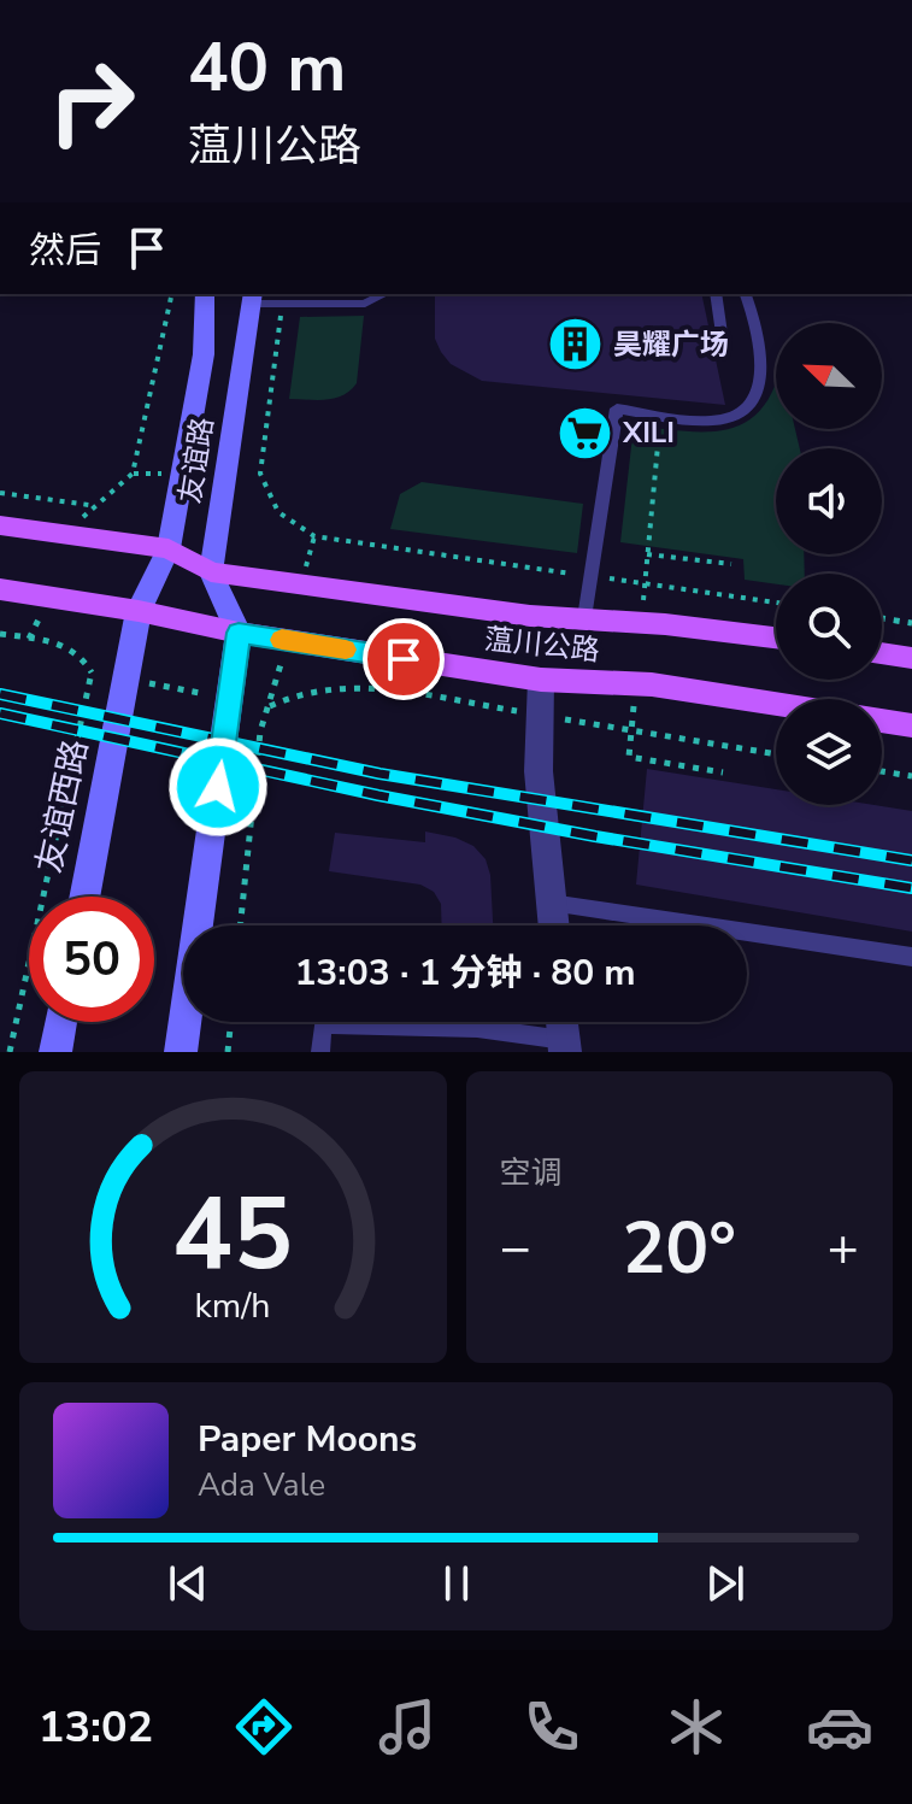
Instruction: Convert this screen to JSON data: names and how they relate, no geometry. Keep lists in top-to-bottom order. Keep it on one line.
{"streets":{"main road":["友谊路","蕰川公路","友谊西路"]},"crossings":[["友谊路","蕰川公路"],["友谊路","友谊西路"],["蕰川公路","友谊西路"]],"places":{"building":["昊耀广场"],"supermarket":["XILI"]},"north":"top left","page":{"turn":["40 m","蕰川公路"],"then":"然后","limit":"50","trip":"13:03 · 1 分钟 · 80 m","tile":"空调","heat":["−","20°","+"],"song":["Paper Moons","Ada Vale"],"tabs":"13:02","gauge":["45","km/h"]}}
